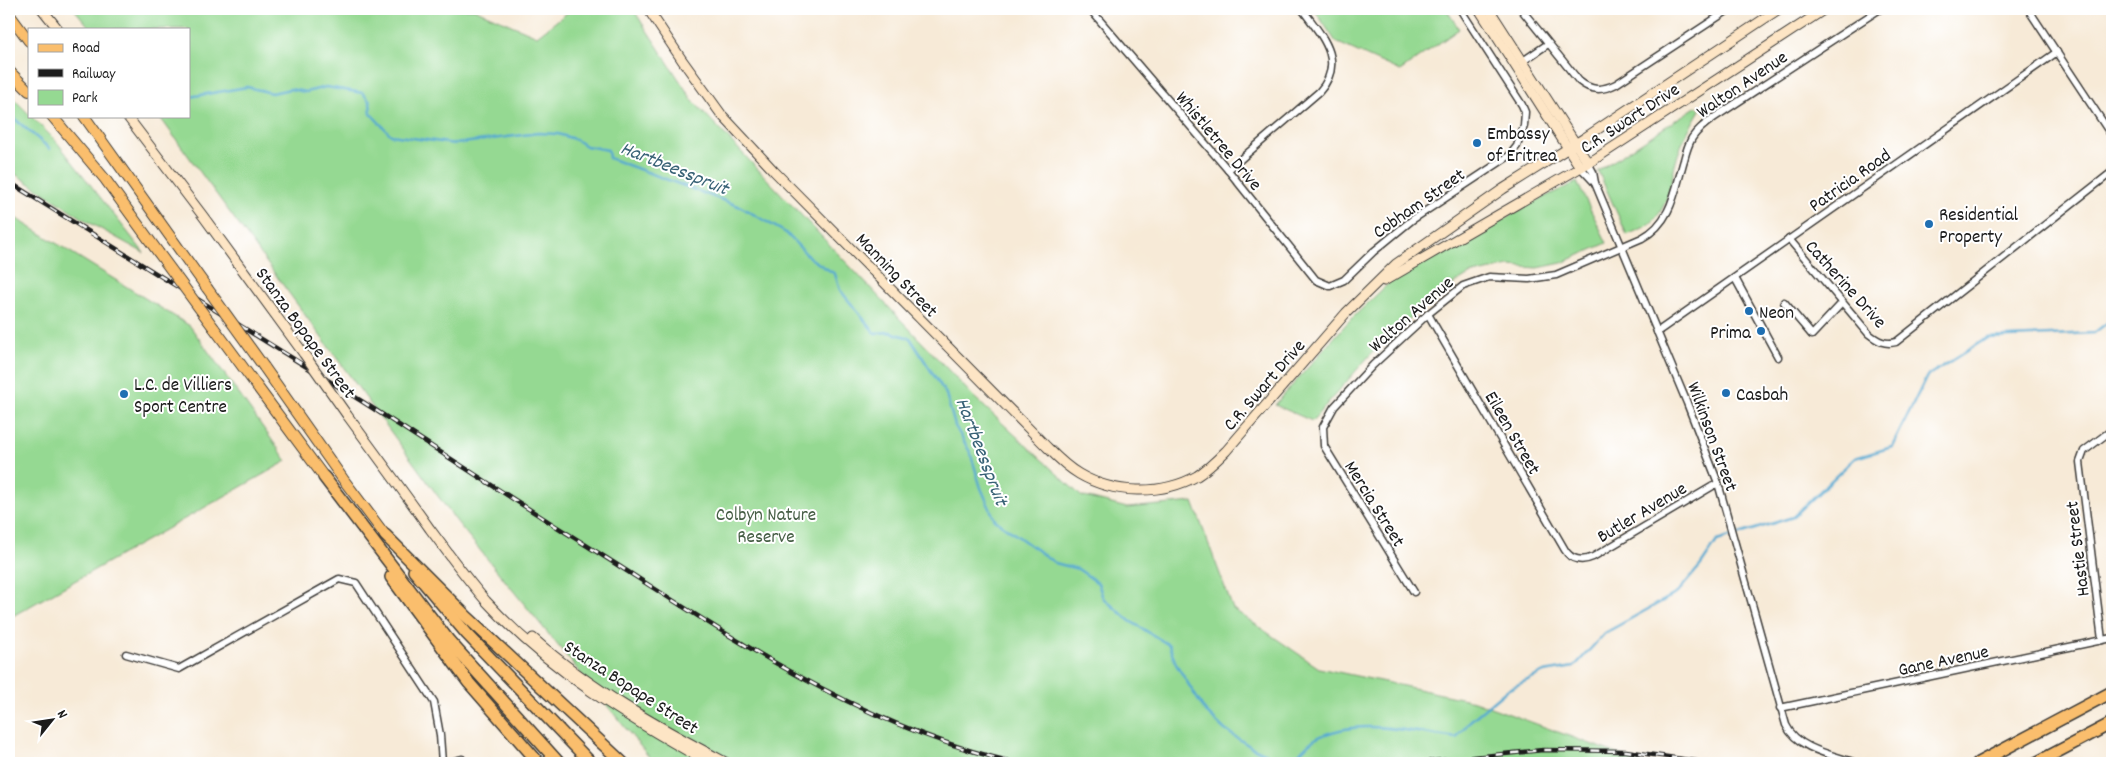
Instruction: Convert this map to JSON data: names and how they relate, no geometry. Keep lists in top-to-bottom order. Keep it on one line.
{"streets":{"main road":["C.R. Swart Drive","Manning Street","Stanza Bopape Street"],"street":["Walton Avenue","Whistletree Drive","Patricia Road","Cobham Street","Catherine Drive","Eileen Street","Wilkinson Street","Mercia Street","Butler Avenue","Hastie Street","Gane Avenue"]},"crossings":[["Walton Avenue","Eileen Street"],["Walton Avenue","Wilkinson Street"],["Walton Avenue","Mercia Street"],["C.R. Swart Drive","Manning Street"],["C.R. Swart Drive","Wilkinson Street"],["Whistletree Drive","Cobham Street"],["Patricia Road","Catherine Drive"],["Patricia Road","Wilkinson Street"],["Eileen Street","Butler Avenue"],["Wilkinson Street","Butler Avenue"],["Wilkinson Street","Gane Avenue"],["Hastie Street","Gane Avenue"]],"water":["Hartbeesspruit"],"parks":["Colbyn Nature Reserve"],"places":["Embassy of Eritrea","Residential Property","Neon","Prima","Casbah","L.C. de Villiers Sport Centre"],"legend":["Road","Railway","Park"],"north":"top right"}
